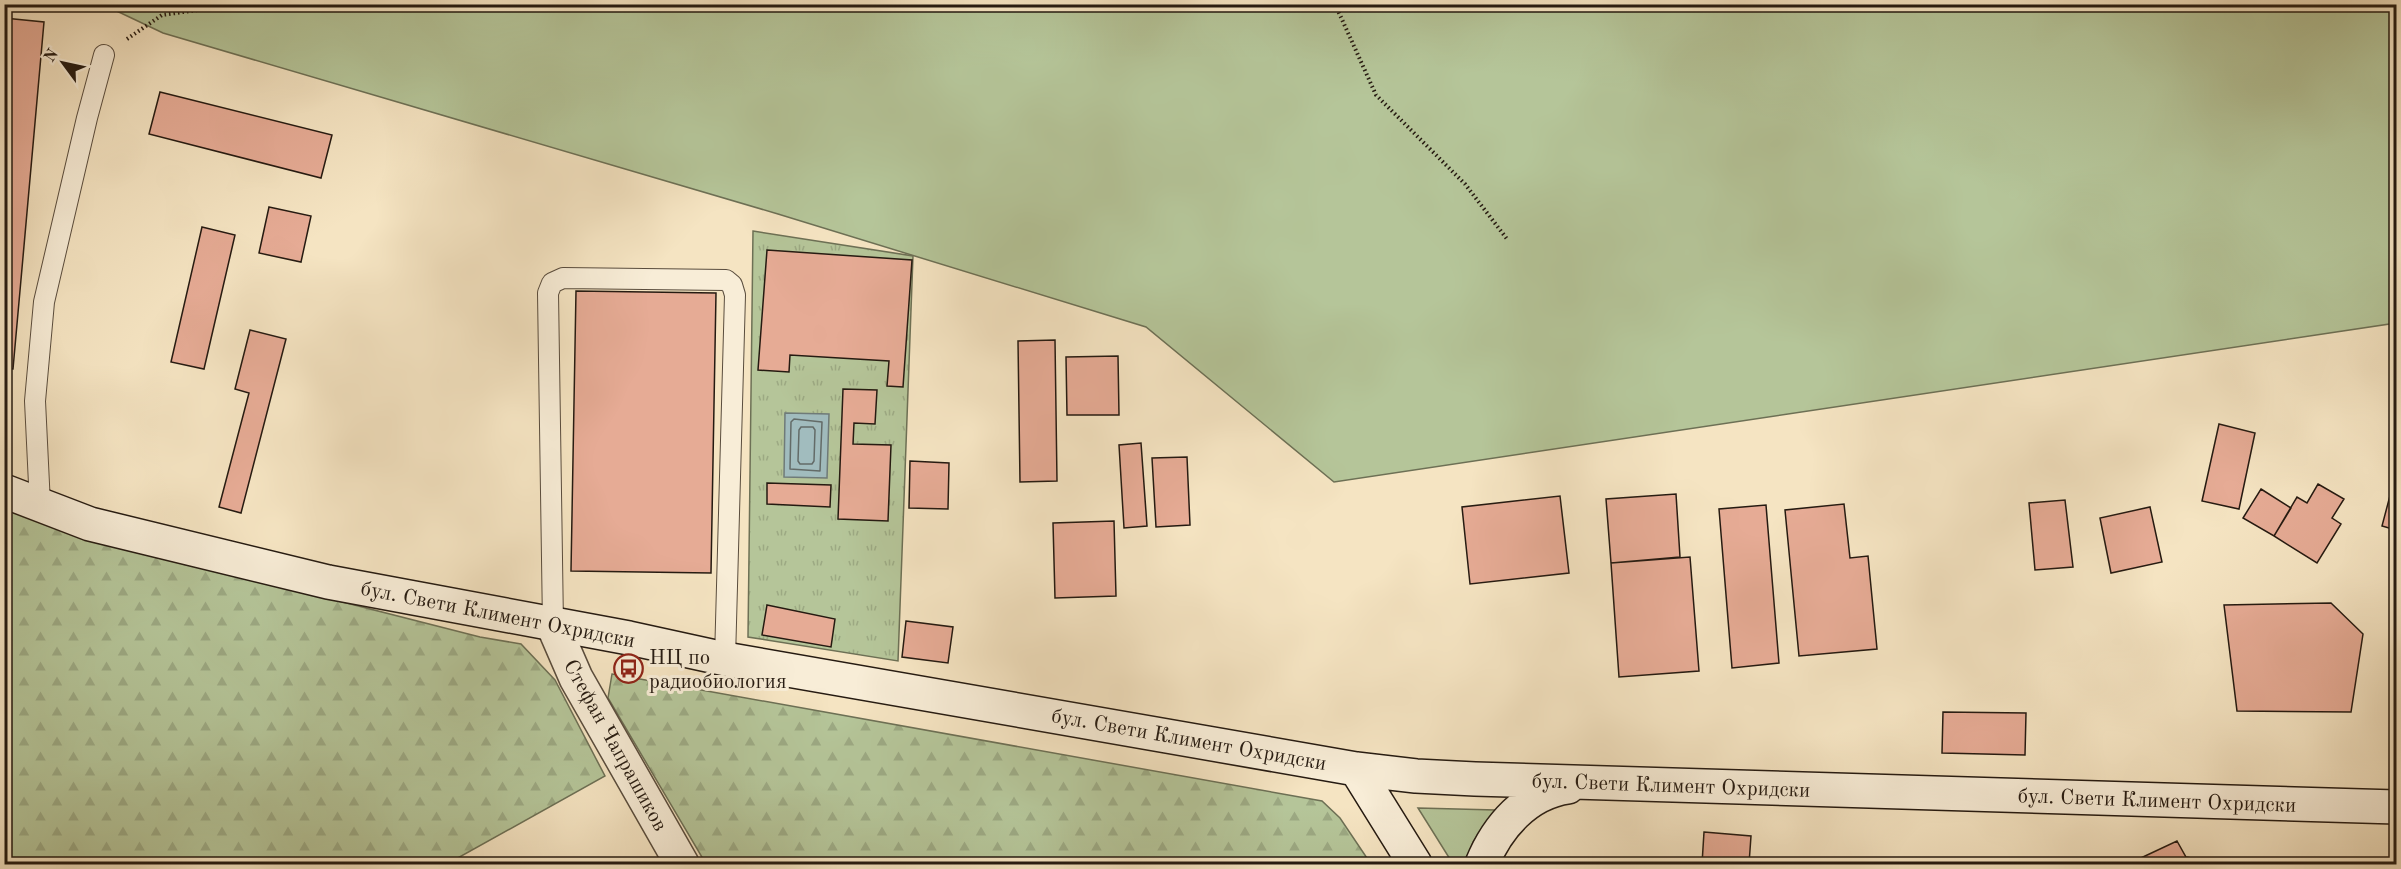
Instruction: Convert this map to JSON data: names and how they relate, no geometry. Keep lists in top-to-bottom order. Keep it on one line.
{"streets":{"main road":["бул. Свети Климент Охридски","Стефан Чапрашиков"]},"crossings":[["бул. Свети Климент Охридски","Стефан Чапрашиков"]],"places":{"bus stop":["НЦ по радиобиология"]},"north":"top left"}
